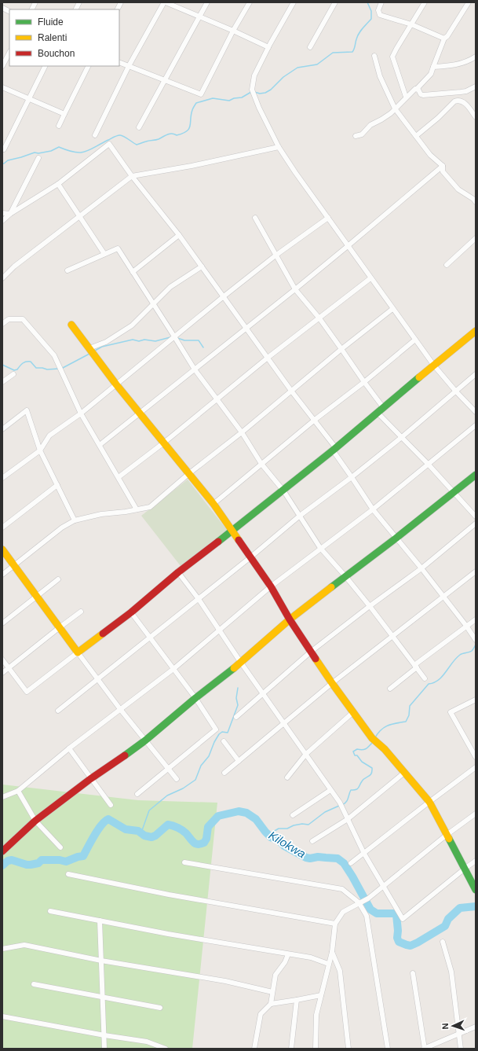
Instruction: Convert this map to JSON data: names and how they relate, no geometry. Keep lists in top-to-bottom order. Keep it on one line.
{"water":["Kilokwa"],"legend":["Fluide","Ralenti","Bouchon"],"north":"left"}
